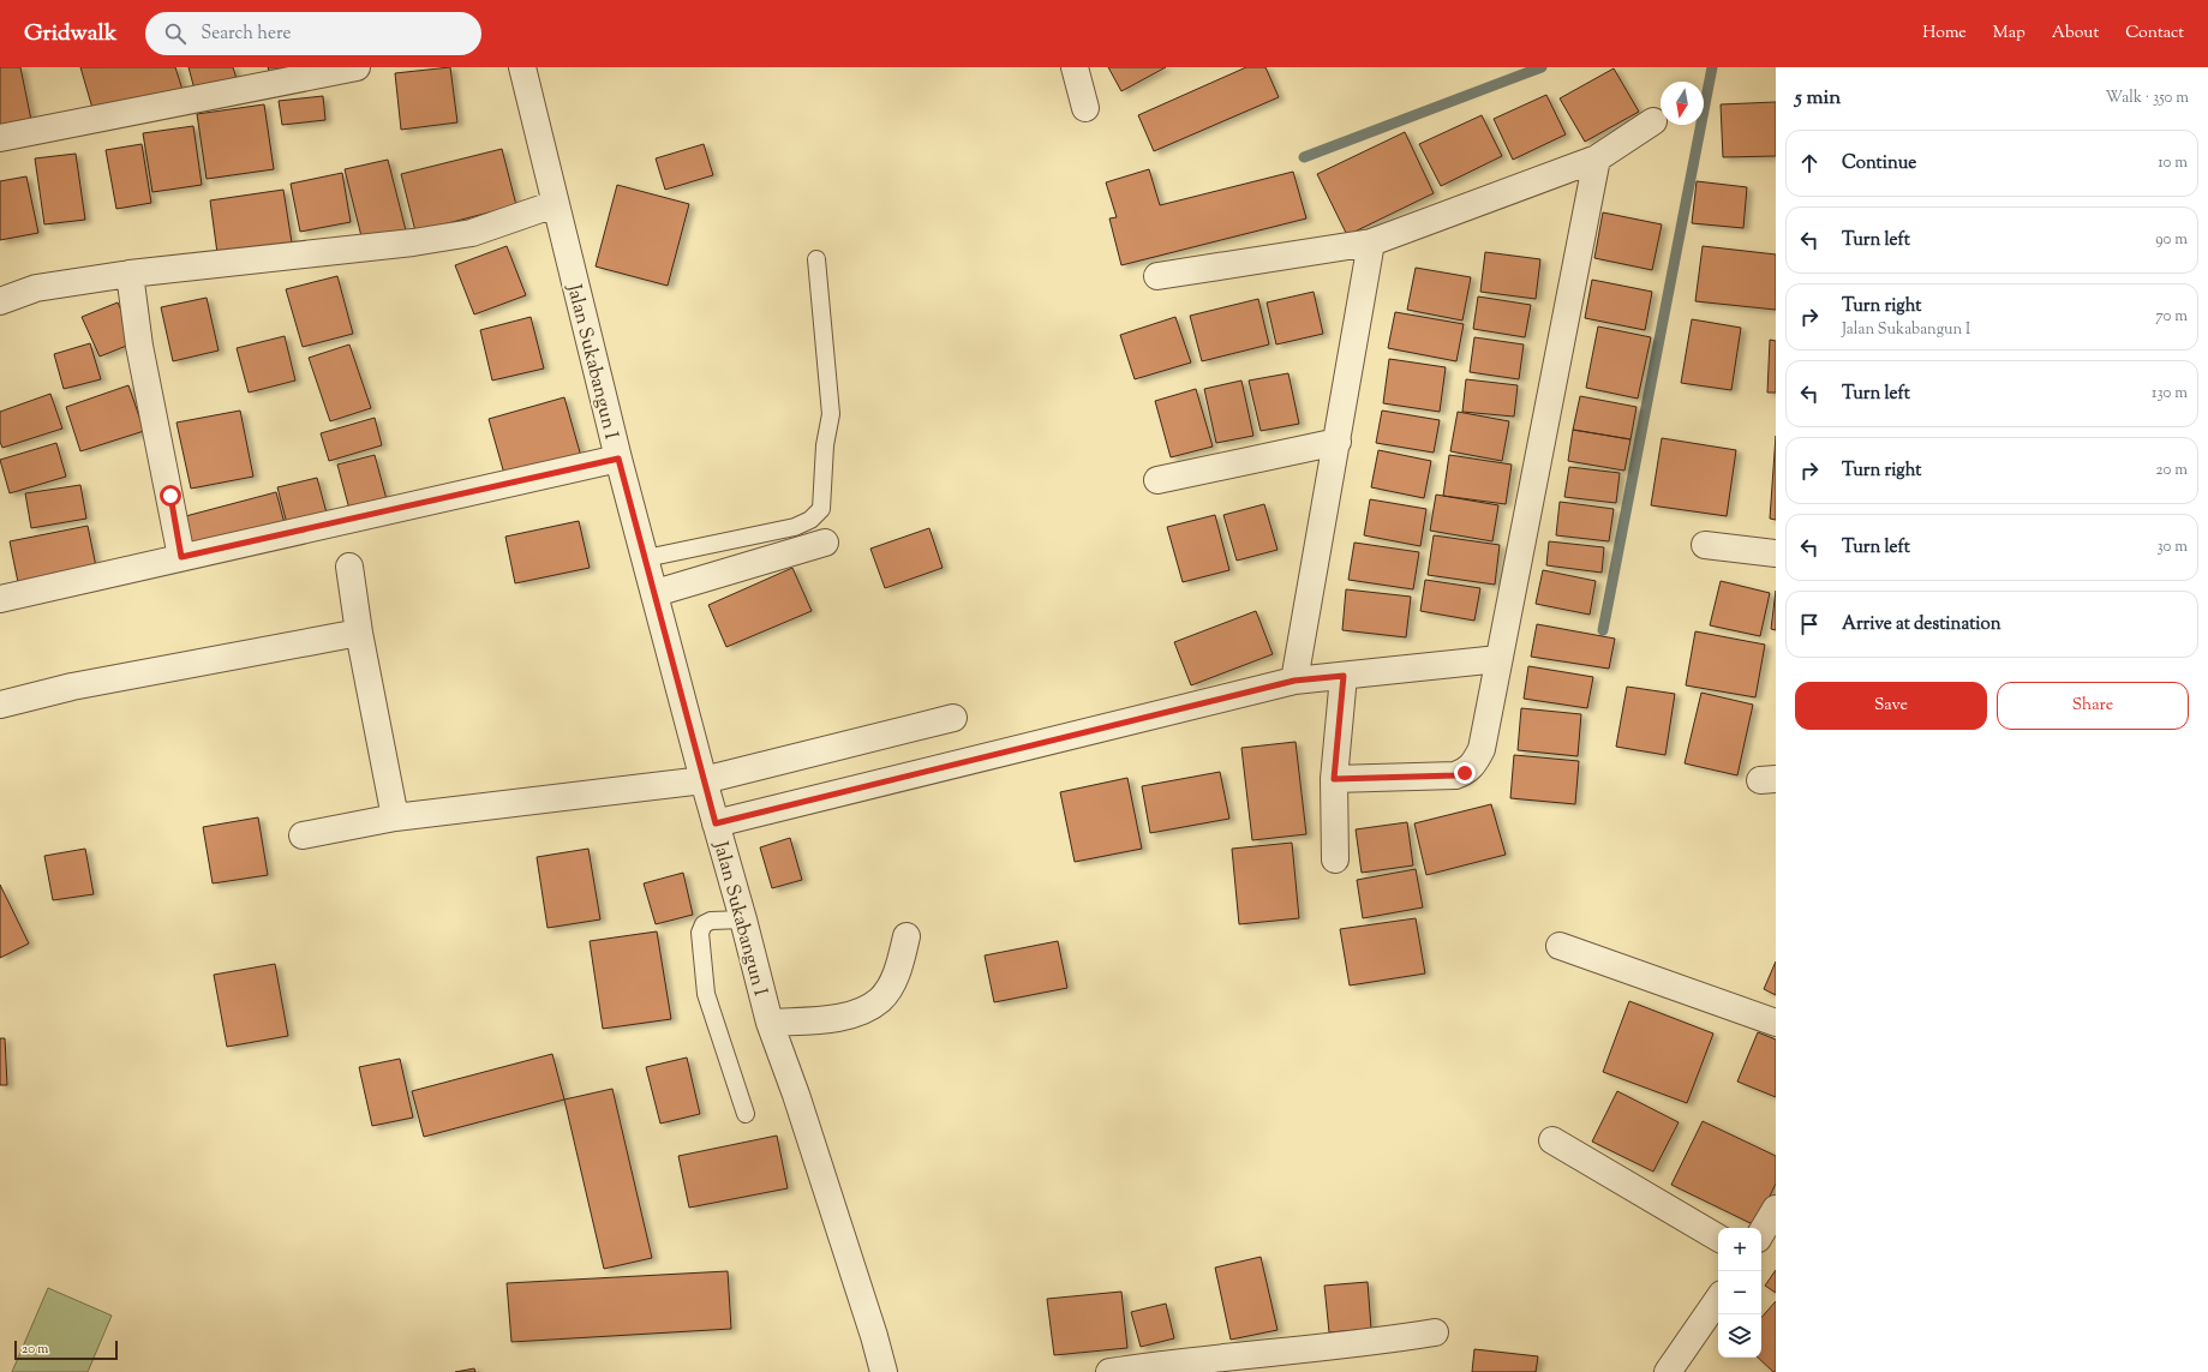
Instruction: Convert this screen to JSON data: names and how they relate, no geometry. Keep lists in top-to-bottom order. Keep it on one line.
{"streets":{"street":["Jalan Sukabangun I"]},"scale_bar":"20 m","north":"bottom","page":{"header":"Gridwalk","search":"Search here","nav":["Home","Map","About","Contact"],"heading":["5 min","Walk · 350 m"],"list":[["Continue","10 m"],["Turn left","90 m"],["Turn right","Jalan Sukabangun I","70 m"],["Turn left","130 m"],["Turn right","20 m"],["Turn left","30 m"],"Arrive at destination"],"buttons":["Save","Share"],"map_buttons":["+","−"],"scale":"20 m"}}
